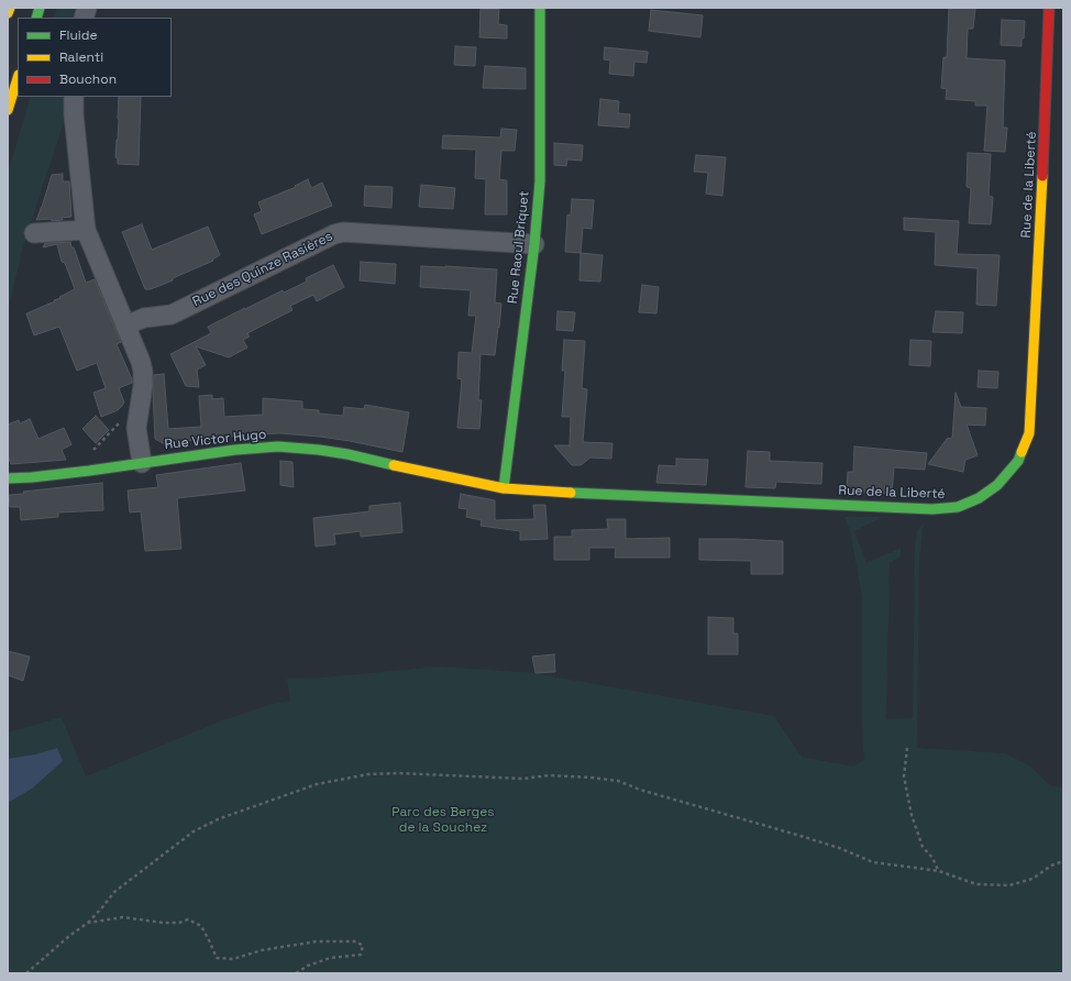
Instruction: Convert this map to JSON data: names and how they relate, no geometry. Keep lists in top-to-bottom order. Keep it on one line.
{"streets":{"main road":["Rue de la Liberté","Rue Raoul Briquet","Rue Victor Hugo"],"street":["Rue des Quinze Rasières"]},"crossings":[["Rue de la Liberté","Rue Raoul Briquet"],["Rue de la Liberté","Rue Victor Hugo"],["Rue Raoul Briquet","Rue des Quinze Rasières"],["Rue Raoul Briquet","Rue Victor Hugo"]],"parks":["Parc des Berges de la Souchez"],"legend":["Fluide","Ralenti","Bouchon"]}
